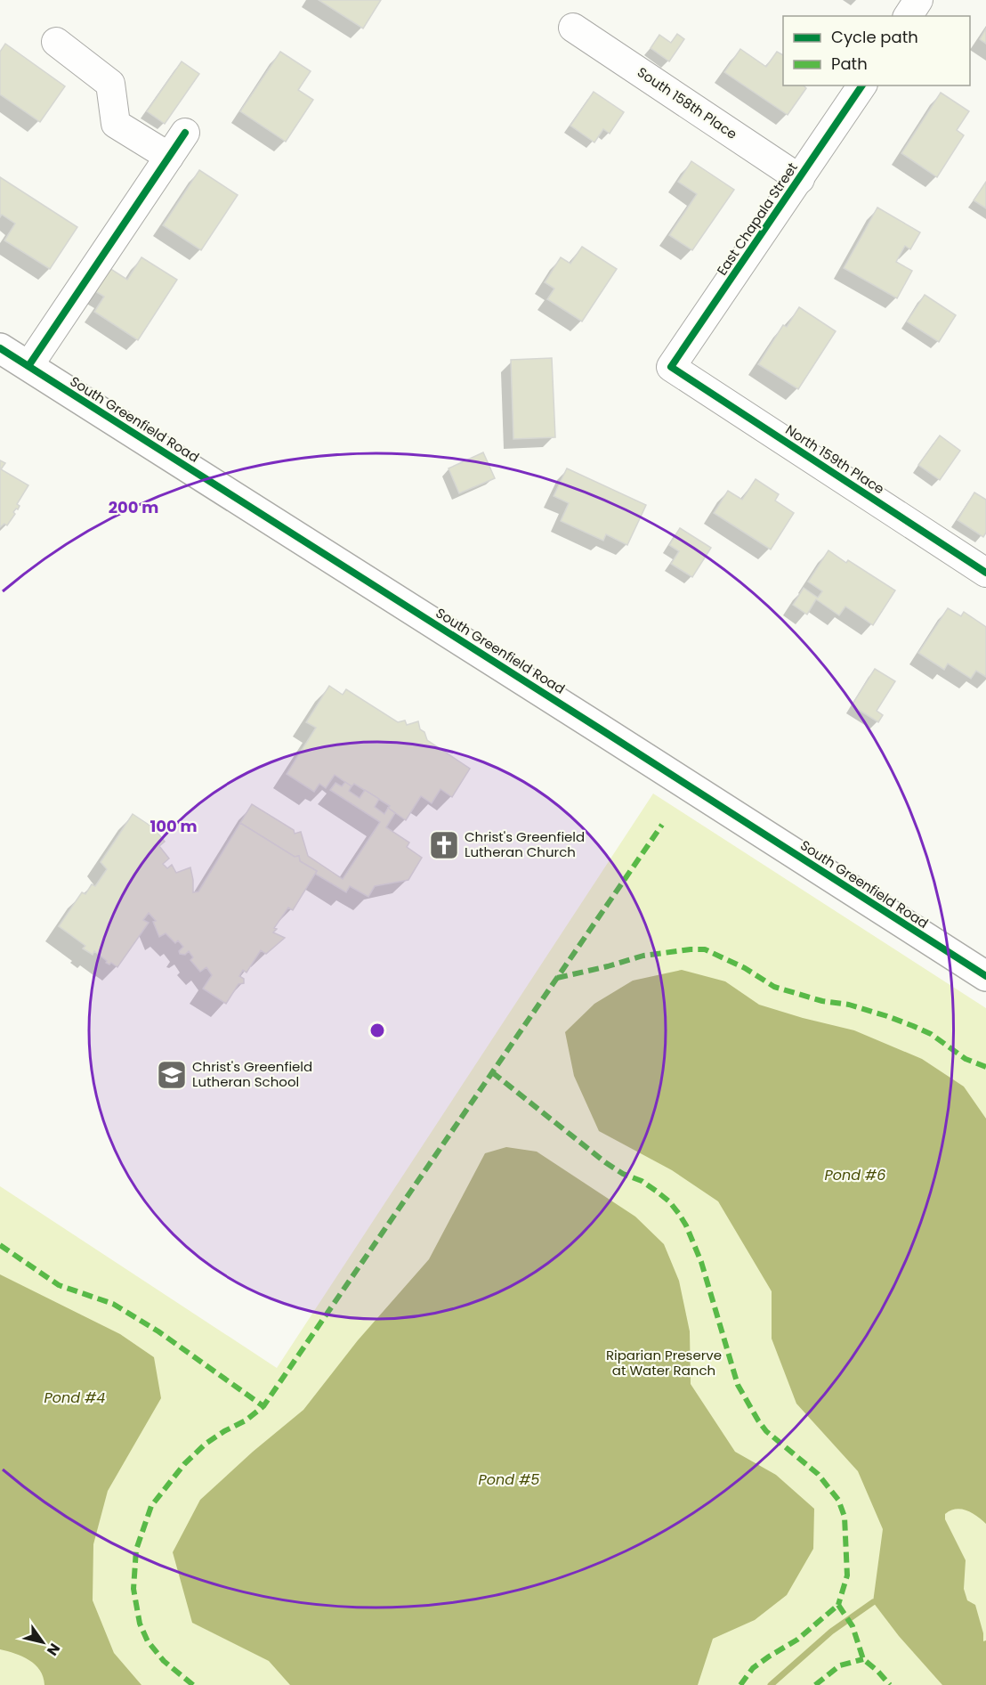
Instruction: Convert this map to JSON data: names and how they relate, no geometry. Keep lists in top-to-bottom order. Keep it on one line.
{"streets":{"main road":["South Greenfield Road"],"street":["South 158th Place","East Chapala Street","North 159th Place"]},"crossings":[["South 158th Place","East Chapala Street"],["East Chapala Street","North 159th Place"]],"water":["Pond #6","Pond #4","Pond #5"],"parks":["Riparian Preserve at Water Ranch"],"places":{"church":["Christ's Greenfield Lutheran Church"],"school or university":["Christ's Greenfield Lutheran School"]},"legend":["Cycle path","Path"],"north":"bottom right","rings":["200 m","100 m"]}
